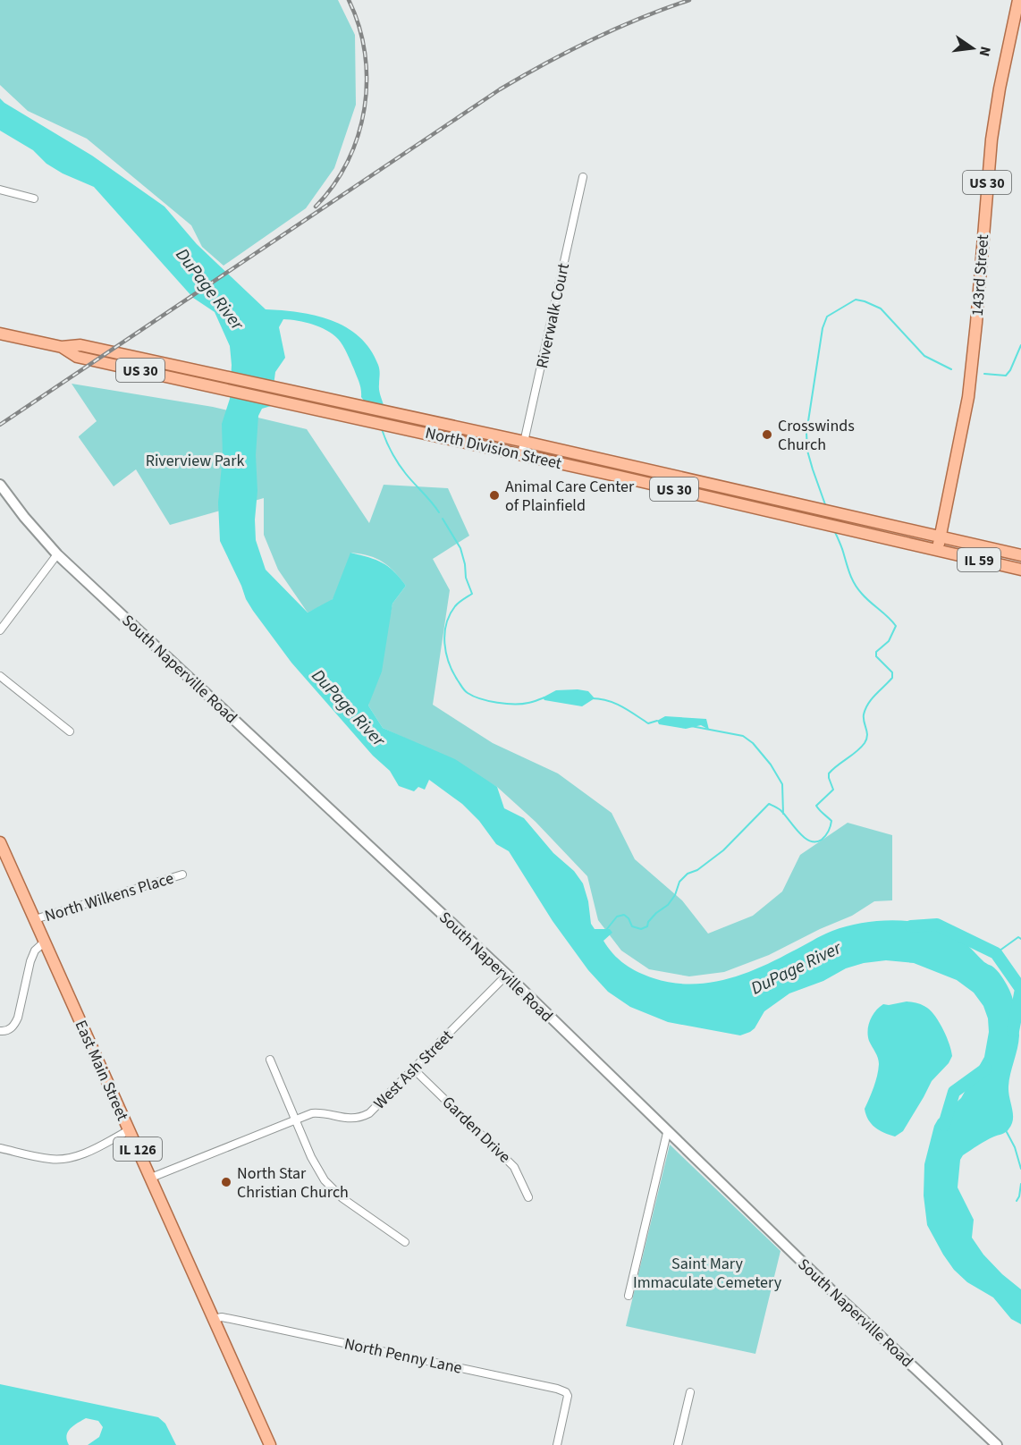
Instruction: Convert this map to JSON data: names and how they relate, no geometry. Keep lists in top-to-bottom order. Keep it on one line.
{"streets":{"main road":["US 30","143rd Street","North Division Street","IL 59","South Naperville Road","East Main Street","IL 126"],"street":["Riverwalk Court","North Wilkens Place","West Ash Street","Garden Drive","North Penny Lane"]},"crossings":[["143rd Street","North Division Street"],["Riverwalk Court","North Division Street"],["South Naperville Road","West Ash Street"],["North Wilkens Place","East Main Street"],["West Ash Street","East Main Street"],["West Ash Street","Garden Drive"],["East Main Street","North Penny Lane"]],"water":["DuPage River"],"parks":["Riverview Park","Saint Mary Immaculate Cemetery"],"places":["Crosswinds Church","Animal Care Center of Plainfield","North Star Christian Church"],"north":"right"}
